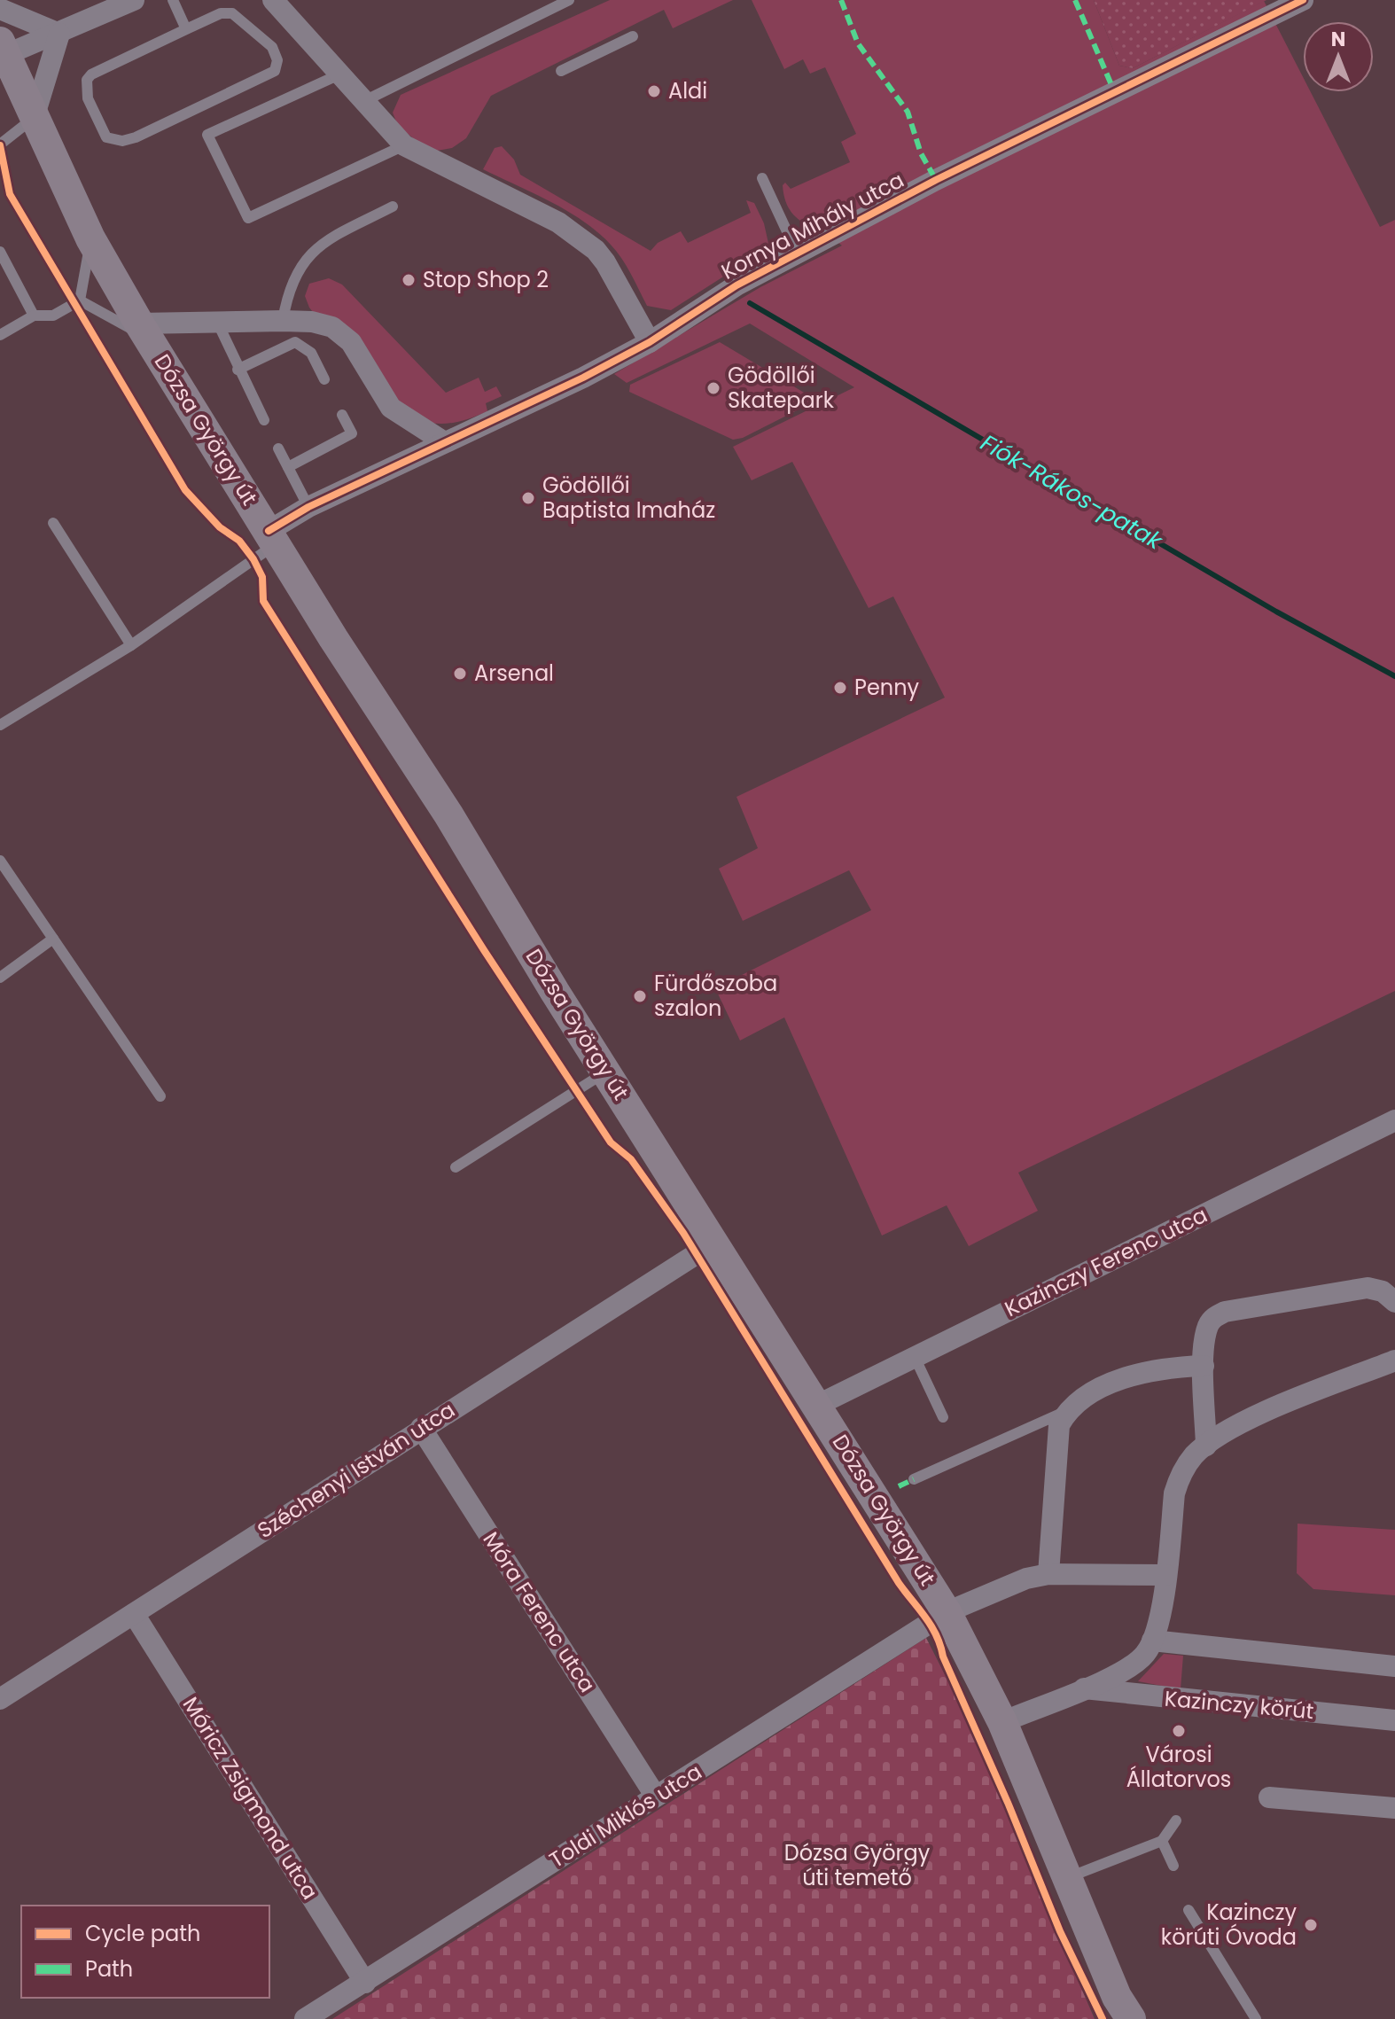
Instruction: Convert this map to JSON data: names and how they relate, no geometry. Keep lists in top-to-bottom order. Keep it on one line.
{"streets":{"main road":["Dózsa György út"],"street":["Kornya Mihály utca","Kazinczy Ferenc utca","Széchenyi István utca","Móra Ferenc utca","Kazinczy körút","Móricz Zsigmond utca","Toldi Miklós utca"]},"crossings":[["Kornya Mihály utca","Dózsa György út"],["Dózsa György út","Kazinczy Ferenc utca"],["Dózsa György út","Széchenyi István utca"],["Dózsa György út","Kazinczy körút"],["Dózsa György út","Toldi Miklós utca"],["Széchenyi István utca","Móra Ferenc utca"],["Széchenyi István utca","Móricz Zsigmond utca"],["Móra Ferenc utca","Toldi Miklós utca"],["Móricz Zsigmond utca","Toldi Miklós utca"]],"water":["Fiók-Rákos-patak"],"parks":["Dózsa György úti temető"],"places":["Aldi","Stop Shop 2","Gödöllői Skatepark","Gödöllői Baptista Imaház","Arsenal","Penny","Fürdőszoba szalon","Városi Állatorvos","Kazinczy körúti Óvoda"],"legend":["Cycle path","Path"],"north":"top"}
